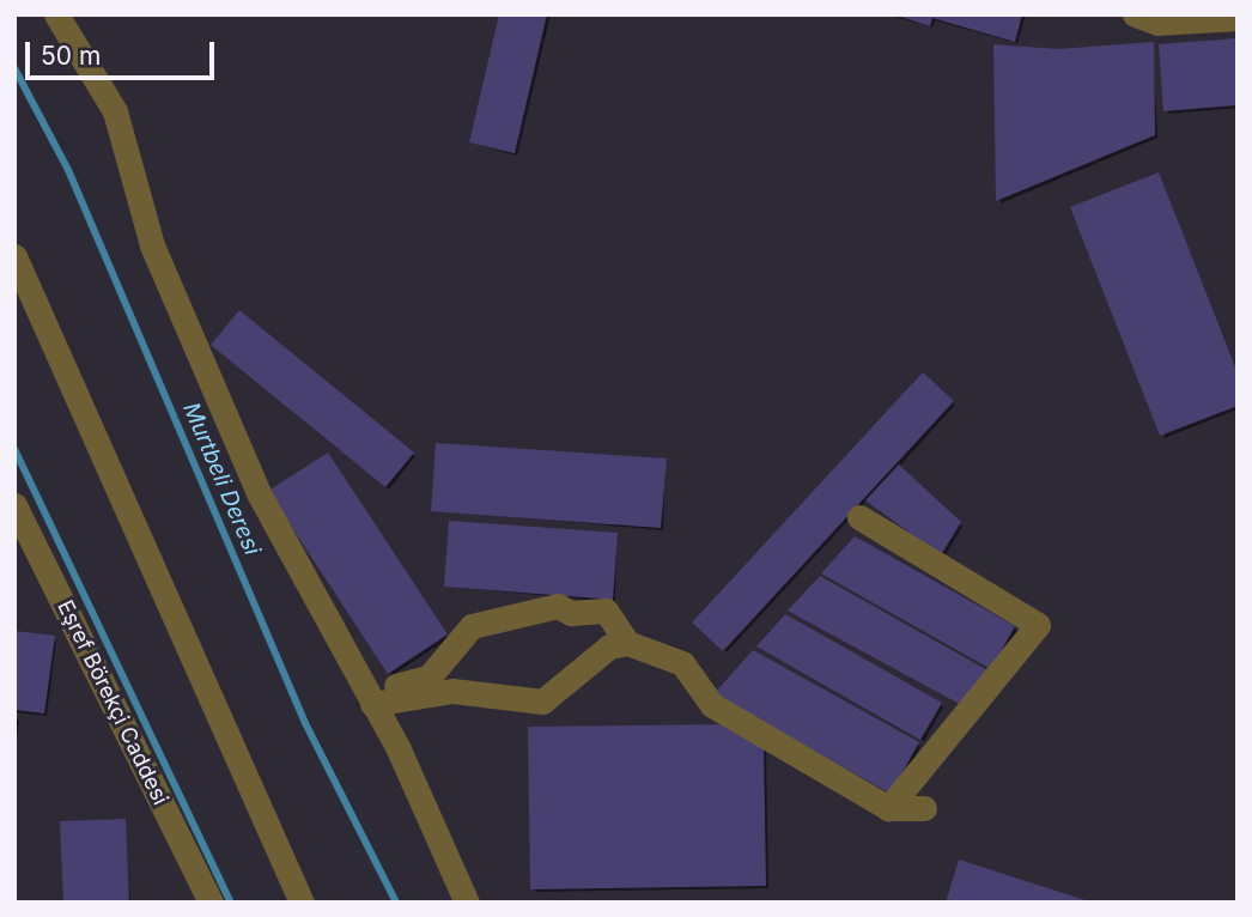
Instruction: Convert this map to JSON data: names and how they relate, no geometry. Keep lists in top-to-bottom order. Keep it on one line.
{"streets":{"street":["Eşref Börekçi Caddesi"]},"water":["Murtbeli Deresi"],"scale_bar":"50 m"}
